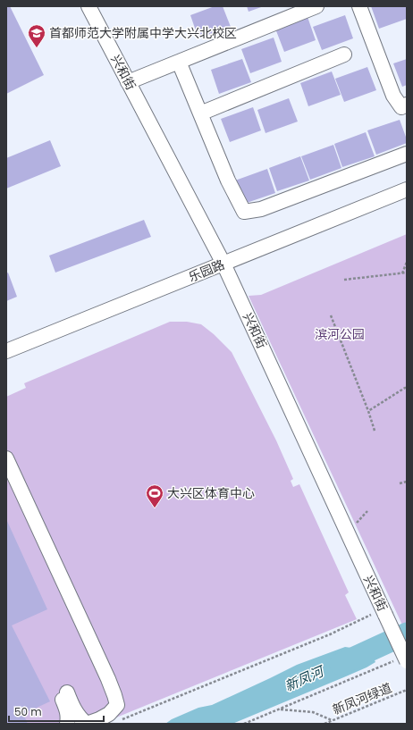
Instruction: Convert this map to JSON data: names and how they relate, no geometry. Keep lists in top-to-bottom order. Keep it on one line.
{"streets":{"street":["兴和街","乐园路"],"path":["新凤河绿道"]},"crossings":[["兴和街","乐园路"]],"water":["新凤河"],"parks":["滨河公园"],"places":{"school or university":["首都师范大学附属中学大兴北校区"],"sports":["大兴区体育中心"]},"scale_bar":"50 m"}
